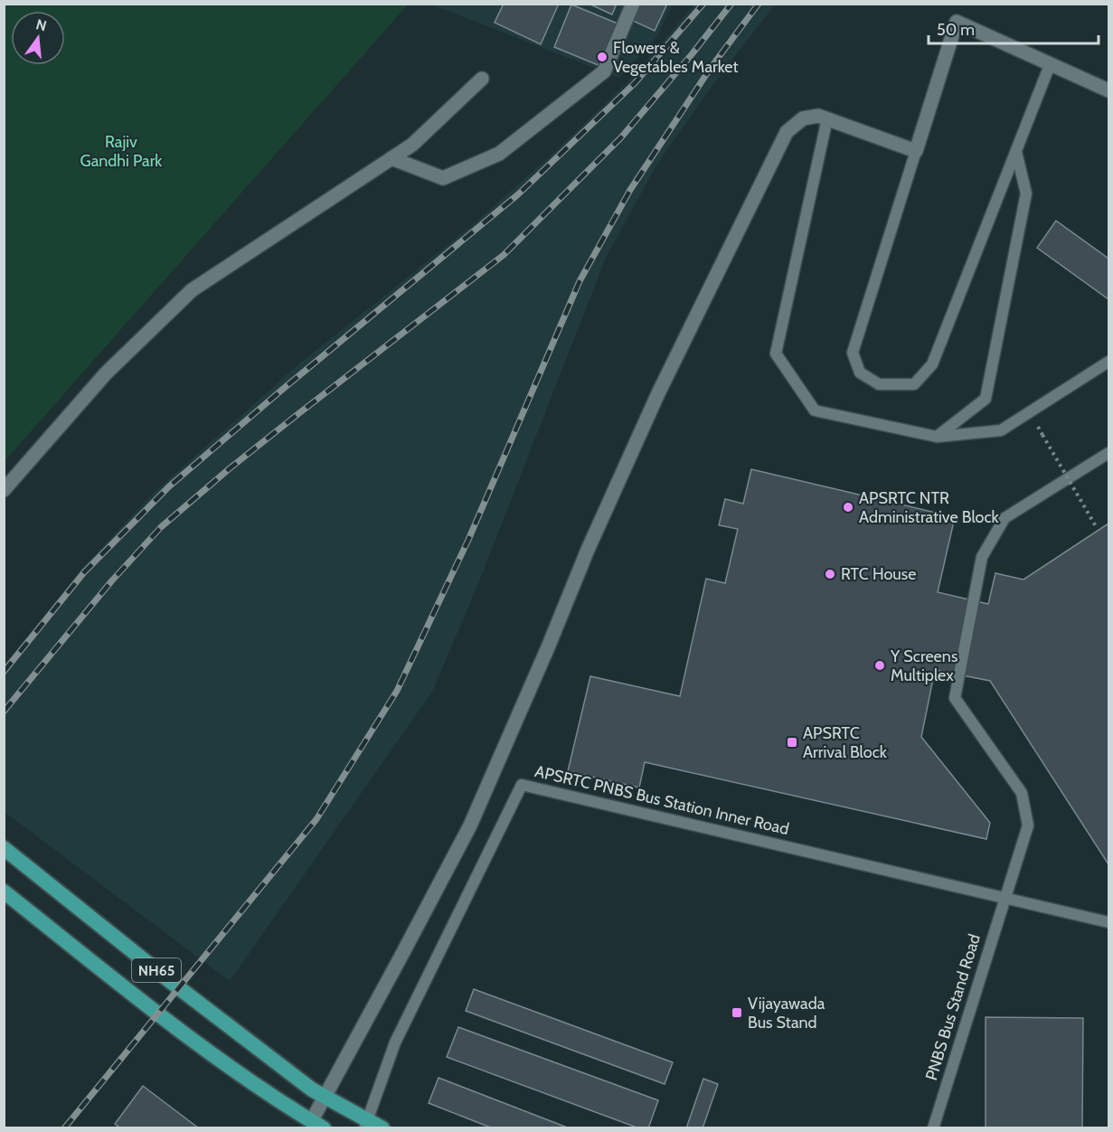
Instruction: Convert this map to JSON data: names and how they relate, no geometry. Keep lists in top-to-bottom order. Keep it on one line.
{"streets":{"highway":["NH65"],"lane":["APSRTC PNBS Bus Station Inner Road","PNBS Bus Stand Road"]},"crossings":[["APSRTC PNBS Bus Station Inner Road","NH65"],["APSRTC PNBS Bus Station Inner Road","PNBS Bus Stand Road"]],"parks":["Rajiv Gandhi Park"],"places":{"other":["Flowers & Vegetables Market","APSRTC NTR Administrative Block","RTC House","Y Screens Multiplex"],"transit":["APSRTC Arrival Block","Vijayawada Bus Stand"]},"scale_bar":"50 m","north":"top"}
